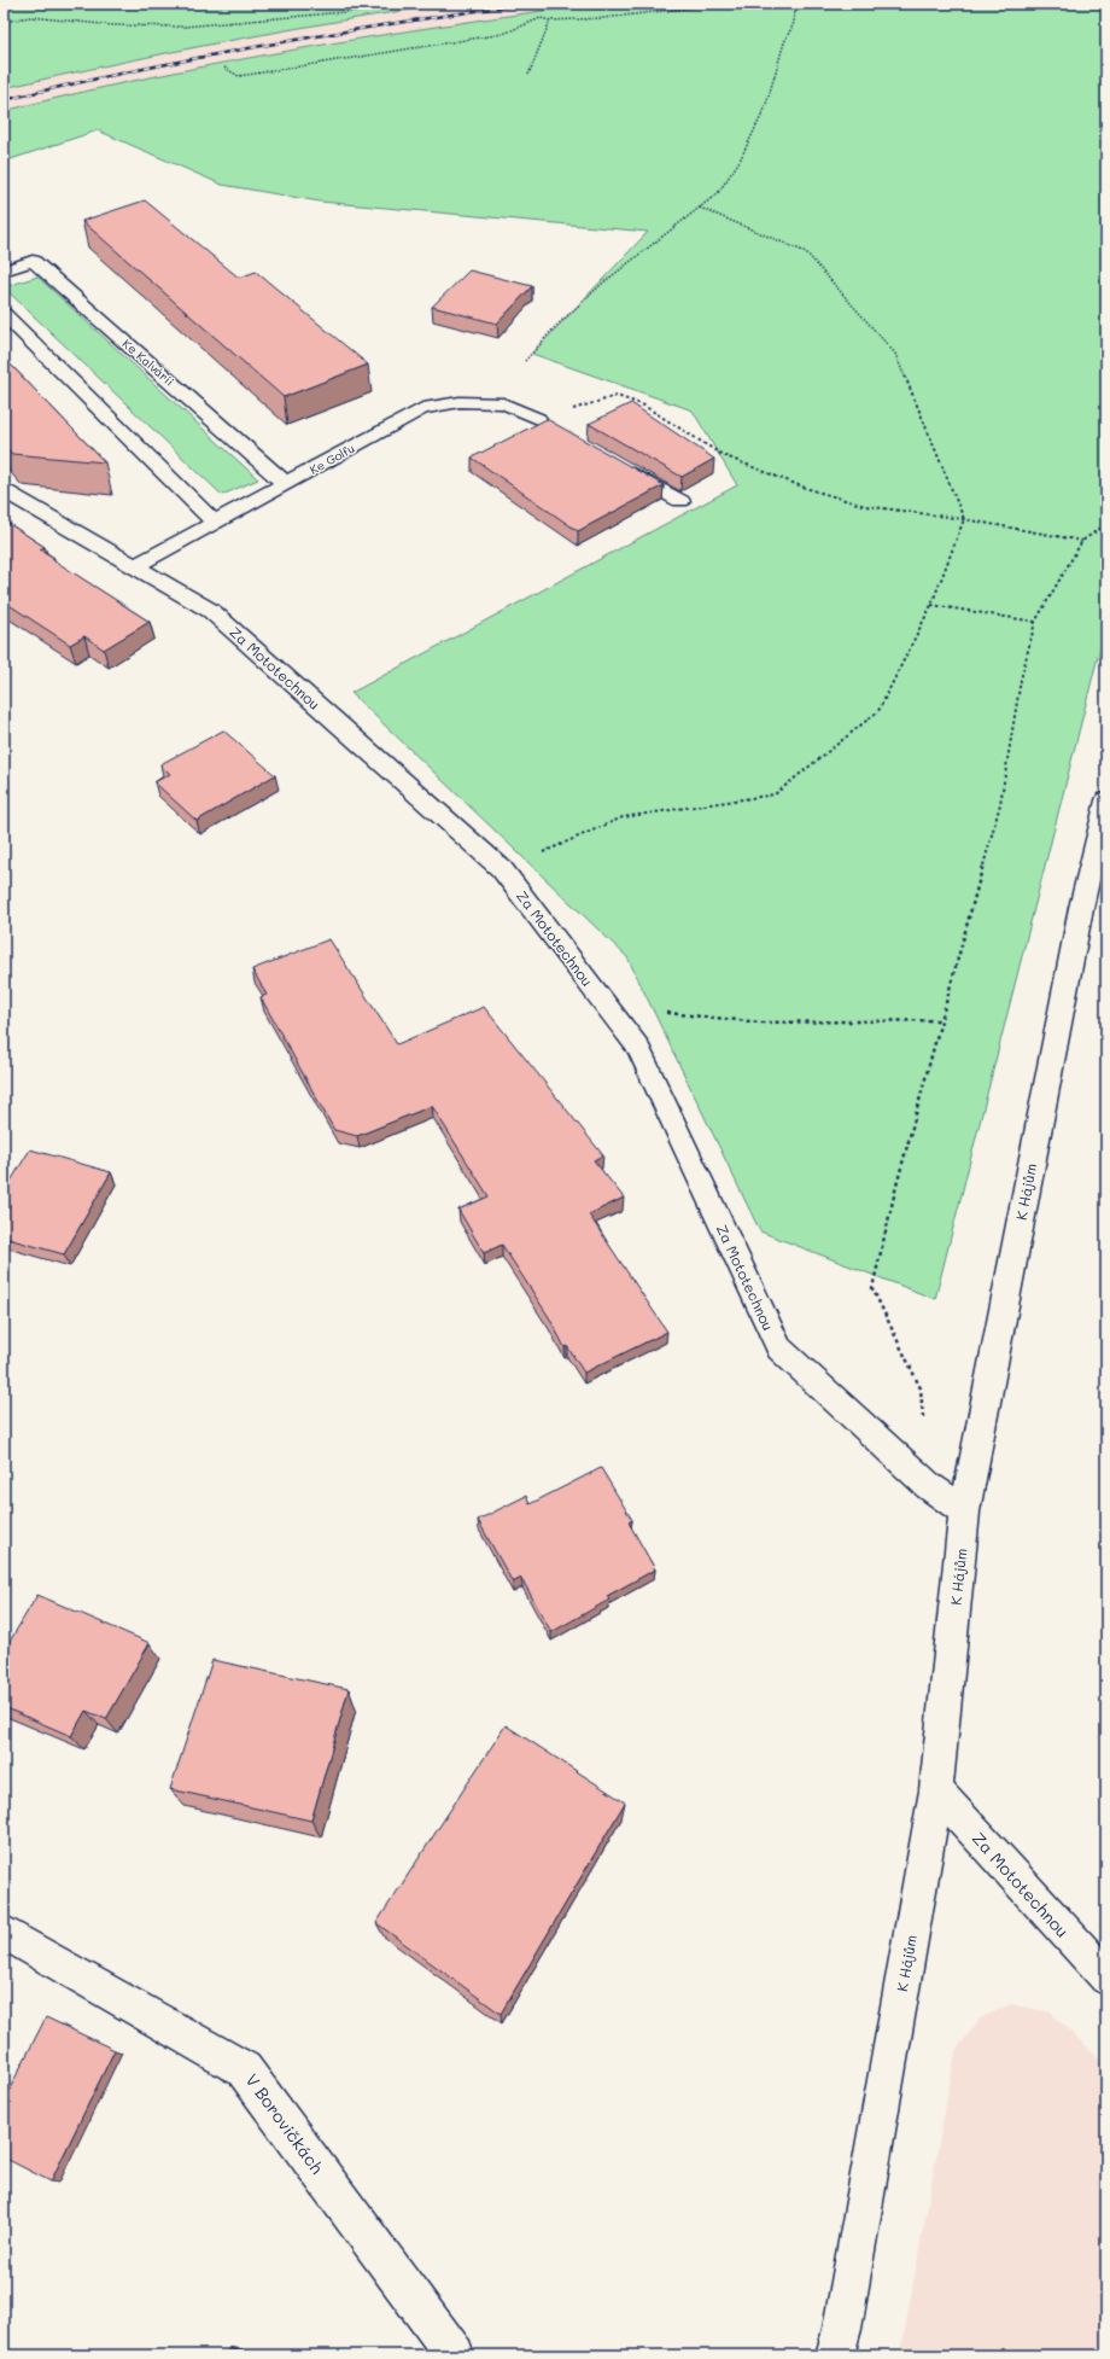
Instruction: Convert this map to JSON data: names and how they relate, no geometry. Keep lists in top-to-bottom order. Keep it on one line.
{"streets":{"street":["Ke Kalvárii","Ke Golfu","Za Mototechnou","K Hájům","V Borovičkách"]},"crossings":[["Ke Kalvárii","Ke Golfu"],["Ke Golfu","Za Mototechnou"],["Za Mototechnou","K Hájům"]]}
